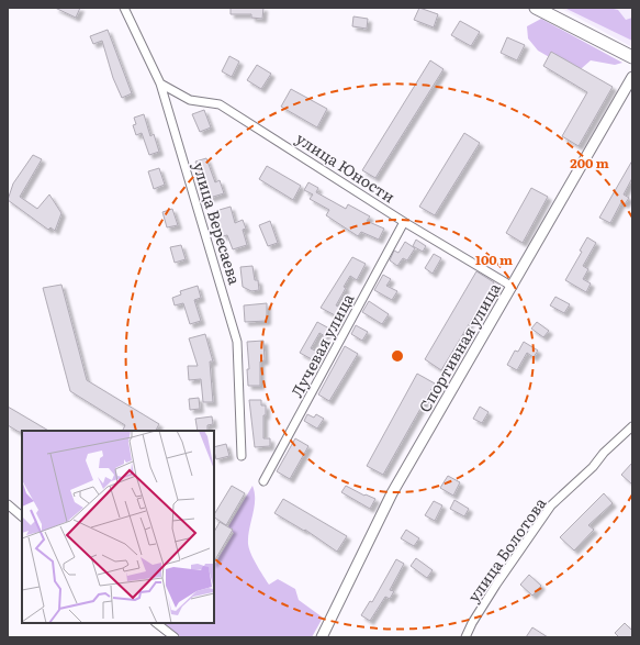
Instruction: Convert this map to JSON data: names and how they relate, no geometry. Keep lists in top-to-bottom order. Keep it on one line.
{"streets":{"street":["улица Юности","улица Вересаева","Лучевая улица","Спортивная улица","улица Болотова"]},"crossings":[["улица Юности","улица Вересаева"],["улица Юности","Лучевая улица"],["улица Юности","Спортивная улица"]],"rings":["200 m","100 m"]}
